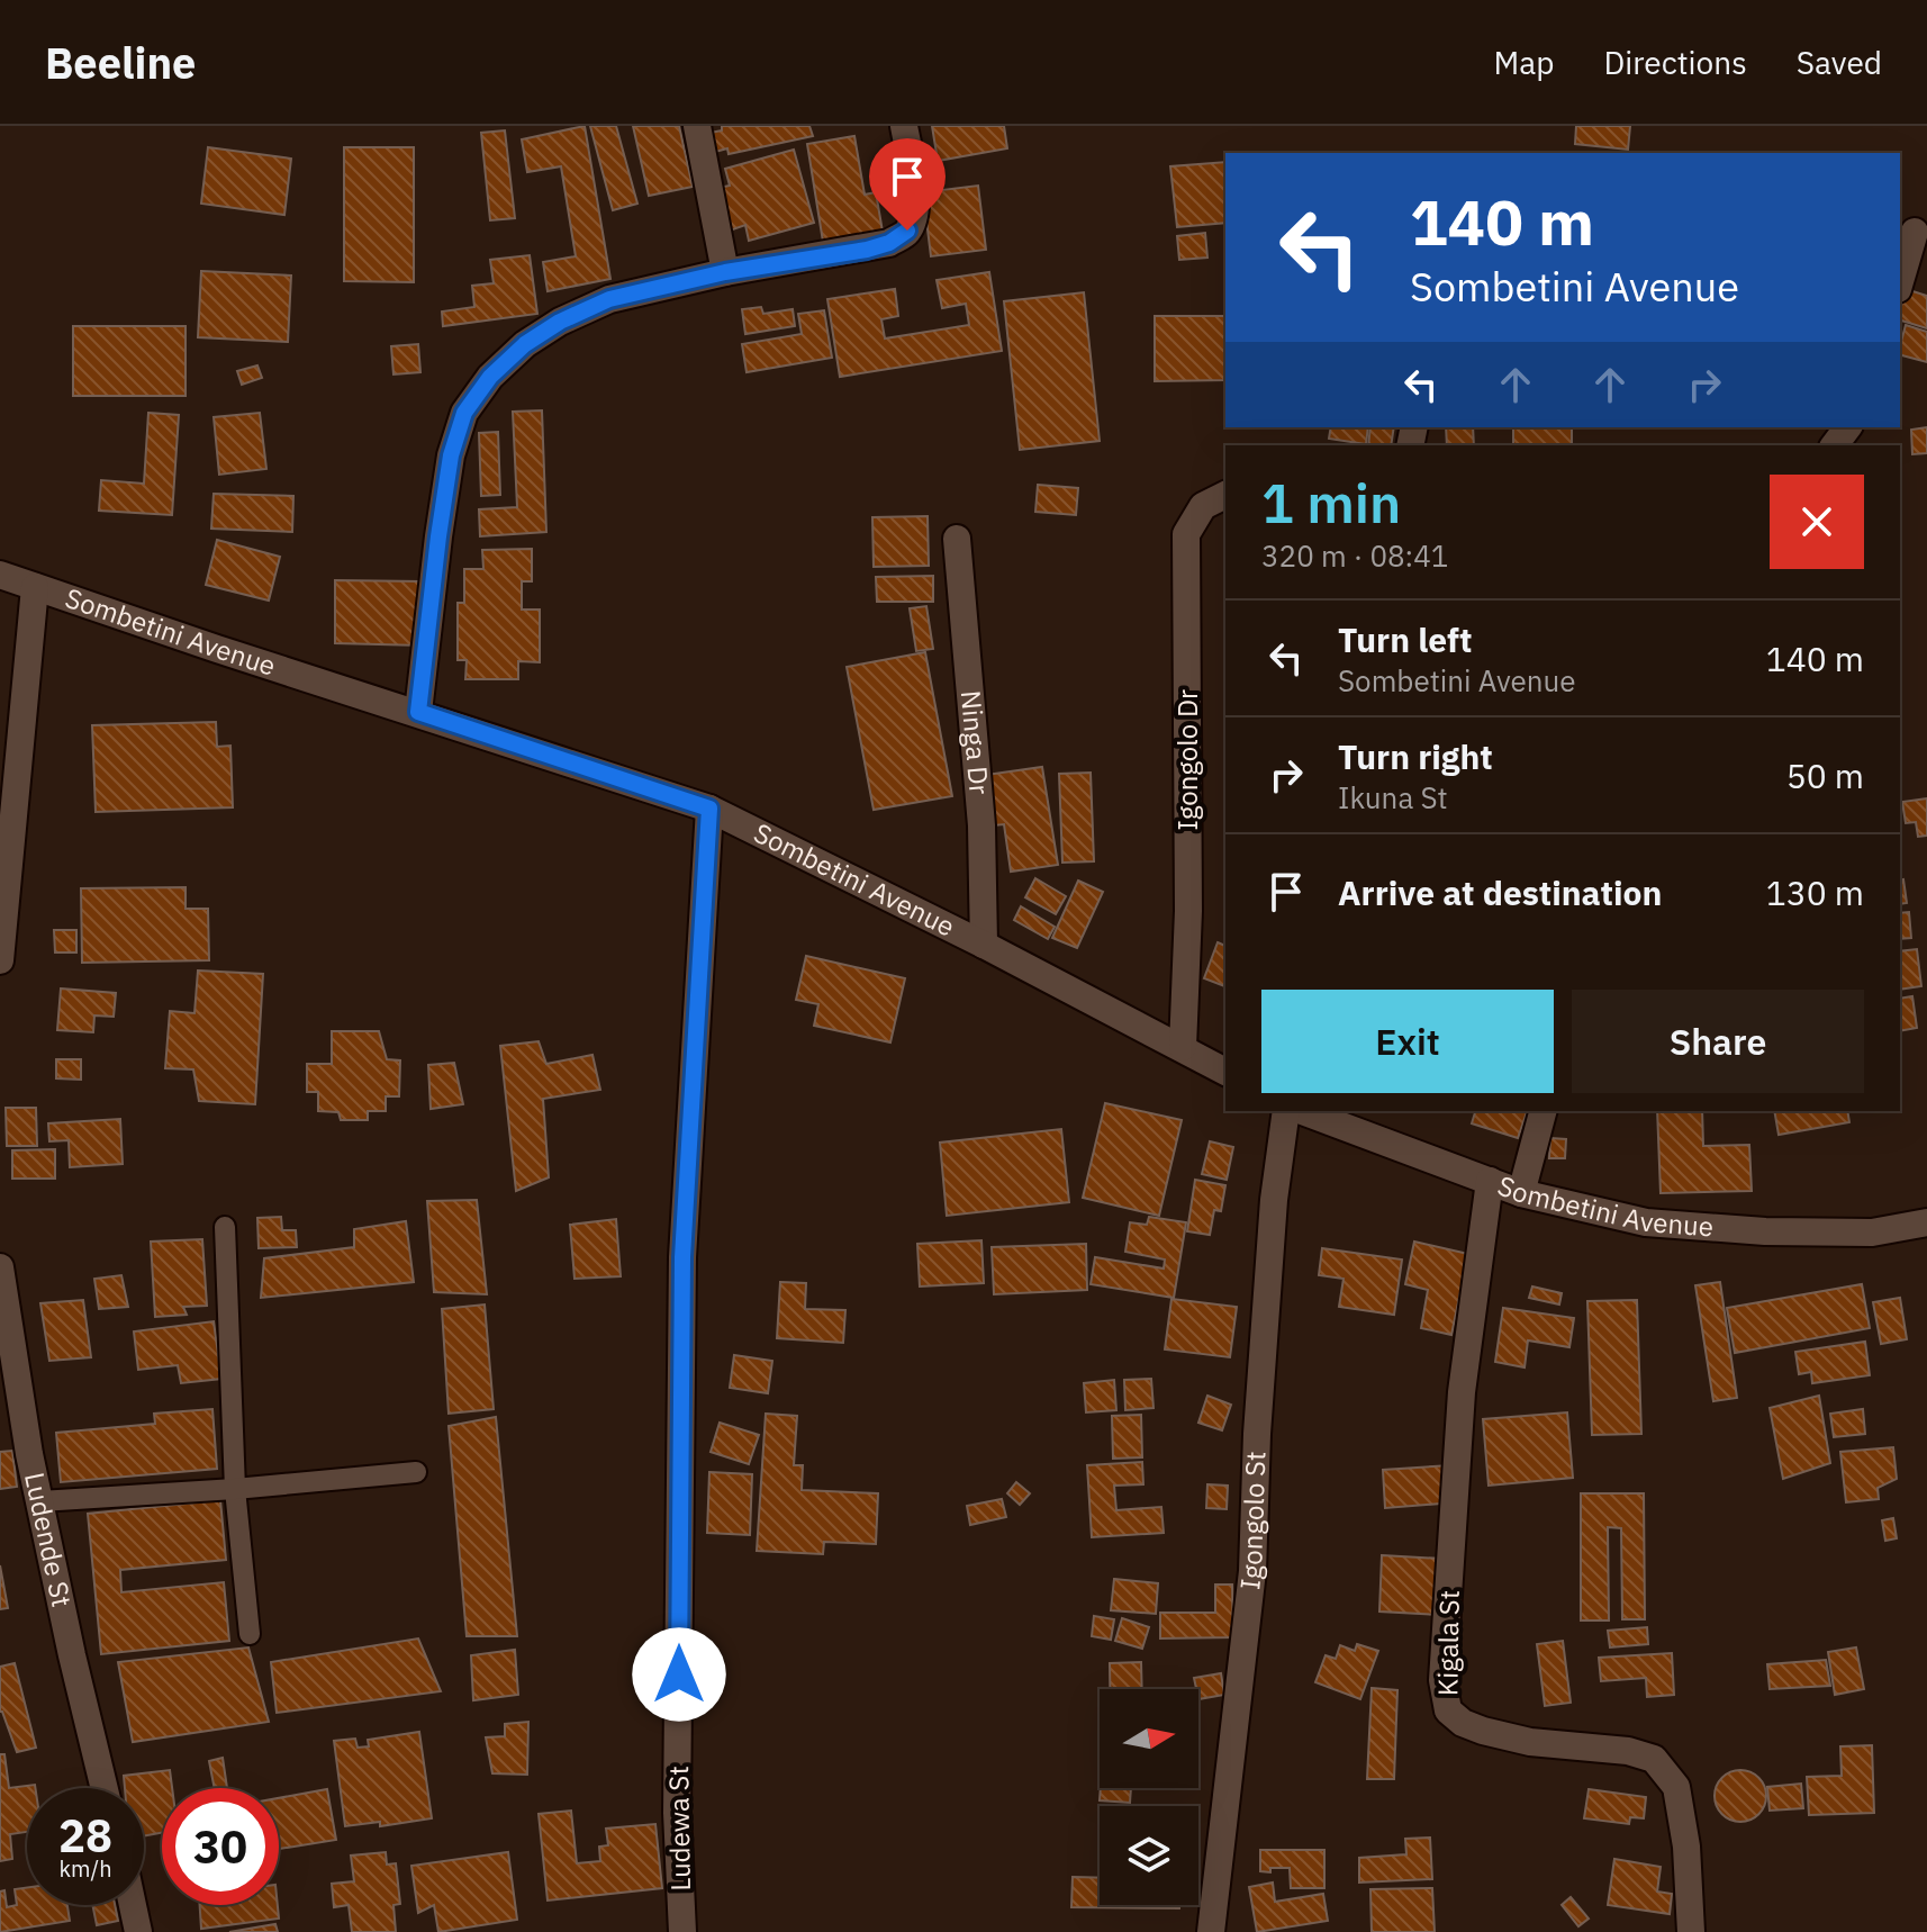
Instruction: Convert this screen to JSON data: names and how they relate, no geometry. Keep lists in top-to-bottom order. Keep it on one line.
{"streets":{"street":["Sombetini Avenue","Ninga Dr","Igongolo Dr","Igongolo St","Ludende St","Kigala St","Ludewa St"]},"crossings":[["Sombetini Avenue","Ninga Dr"],["Sombetini Avenue","Igongolo Dr"],["Sombetini Avenue","Kigala St"],["Sombetini Avenue","Ludewa St"]],"north":"right","page":{"header":"Beeline","nav":["Map","Directions","Saved"],"turn":["140 m","Sombetini Avenue"],"heading":["1 min","320 m · 08:41"],"list":[{"name":"Turn left","note":"Sombetini Avenue","value":"140 m"},{"name":"Turn right","note":"Ikuna St","value":"50 m"},{"name":"Arrive at destination","value":"130 m"}],"buttons":["Exit","Share"],"speed":"28 km/h","limit":"30"}}
